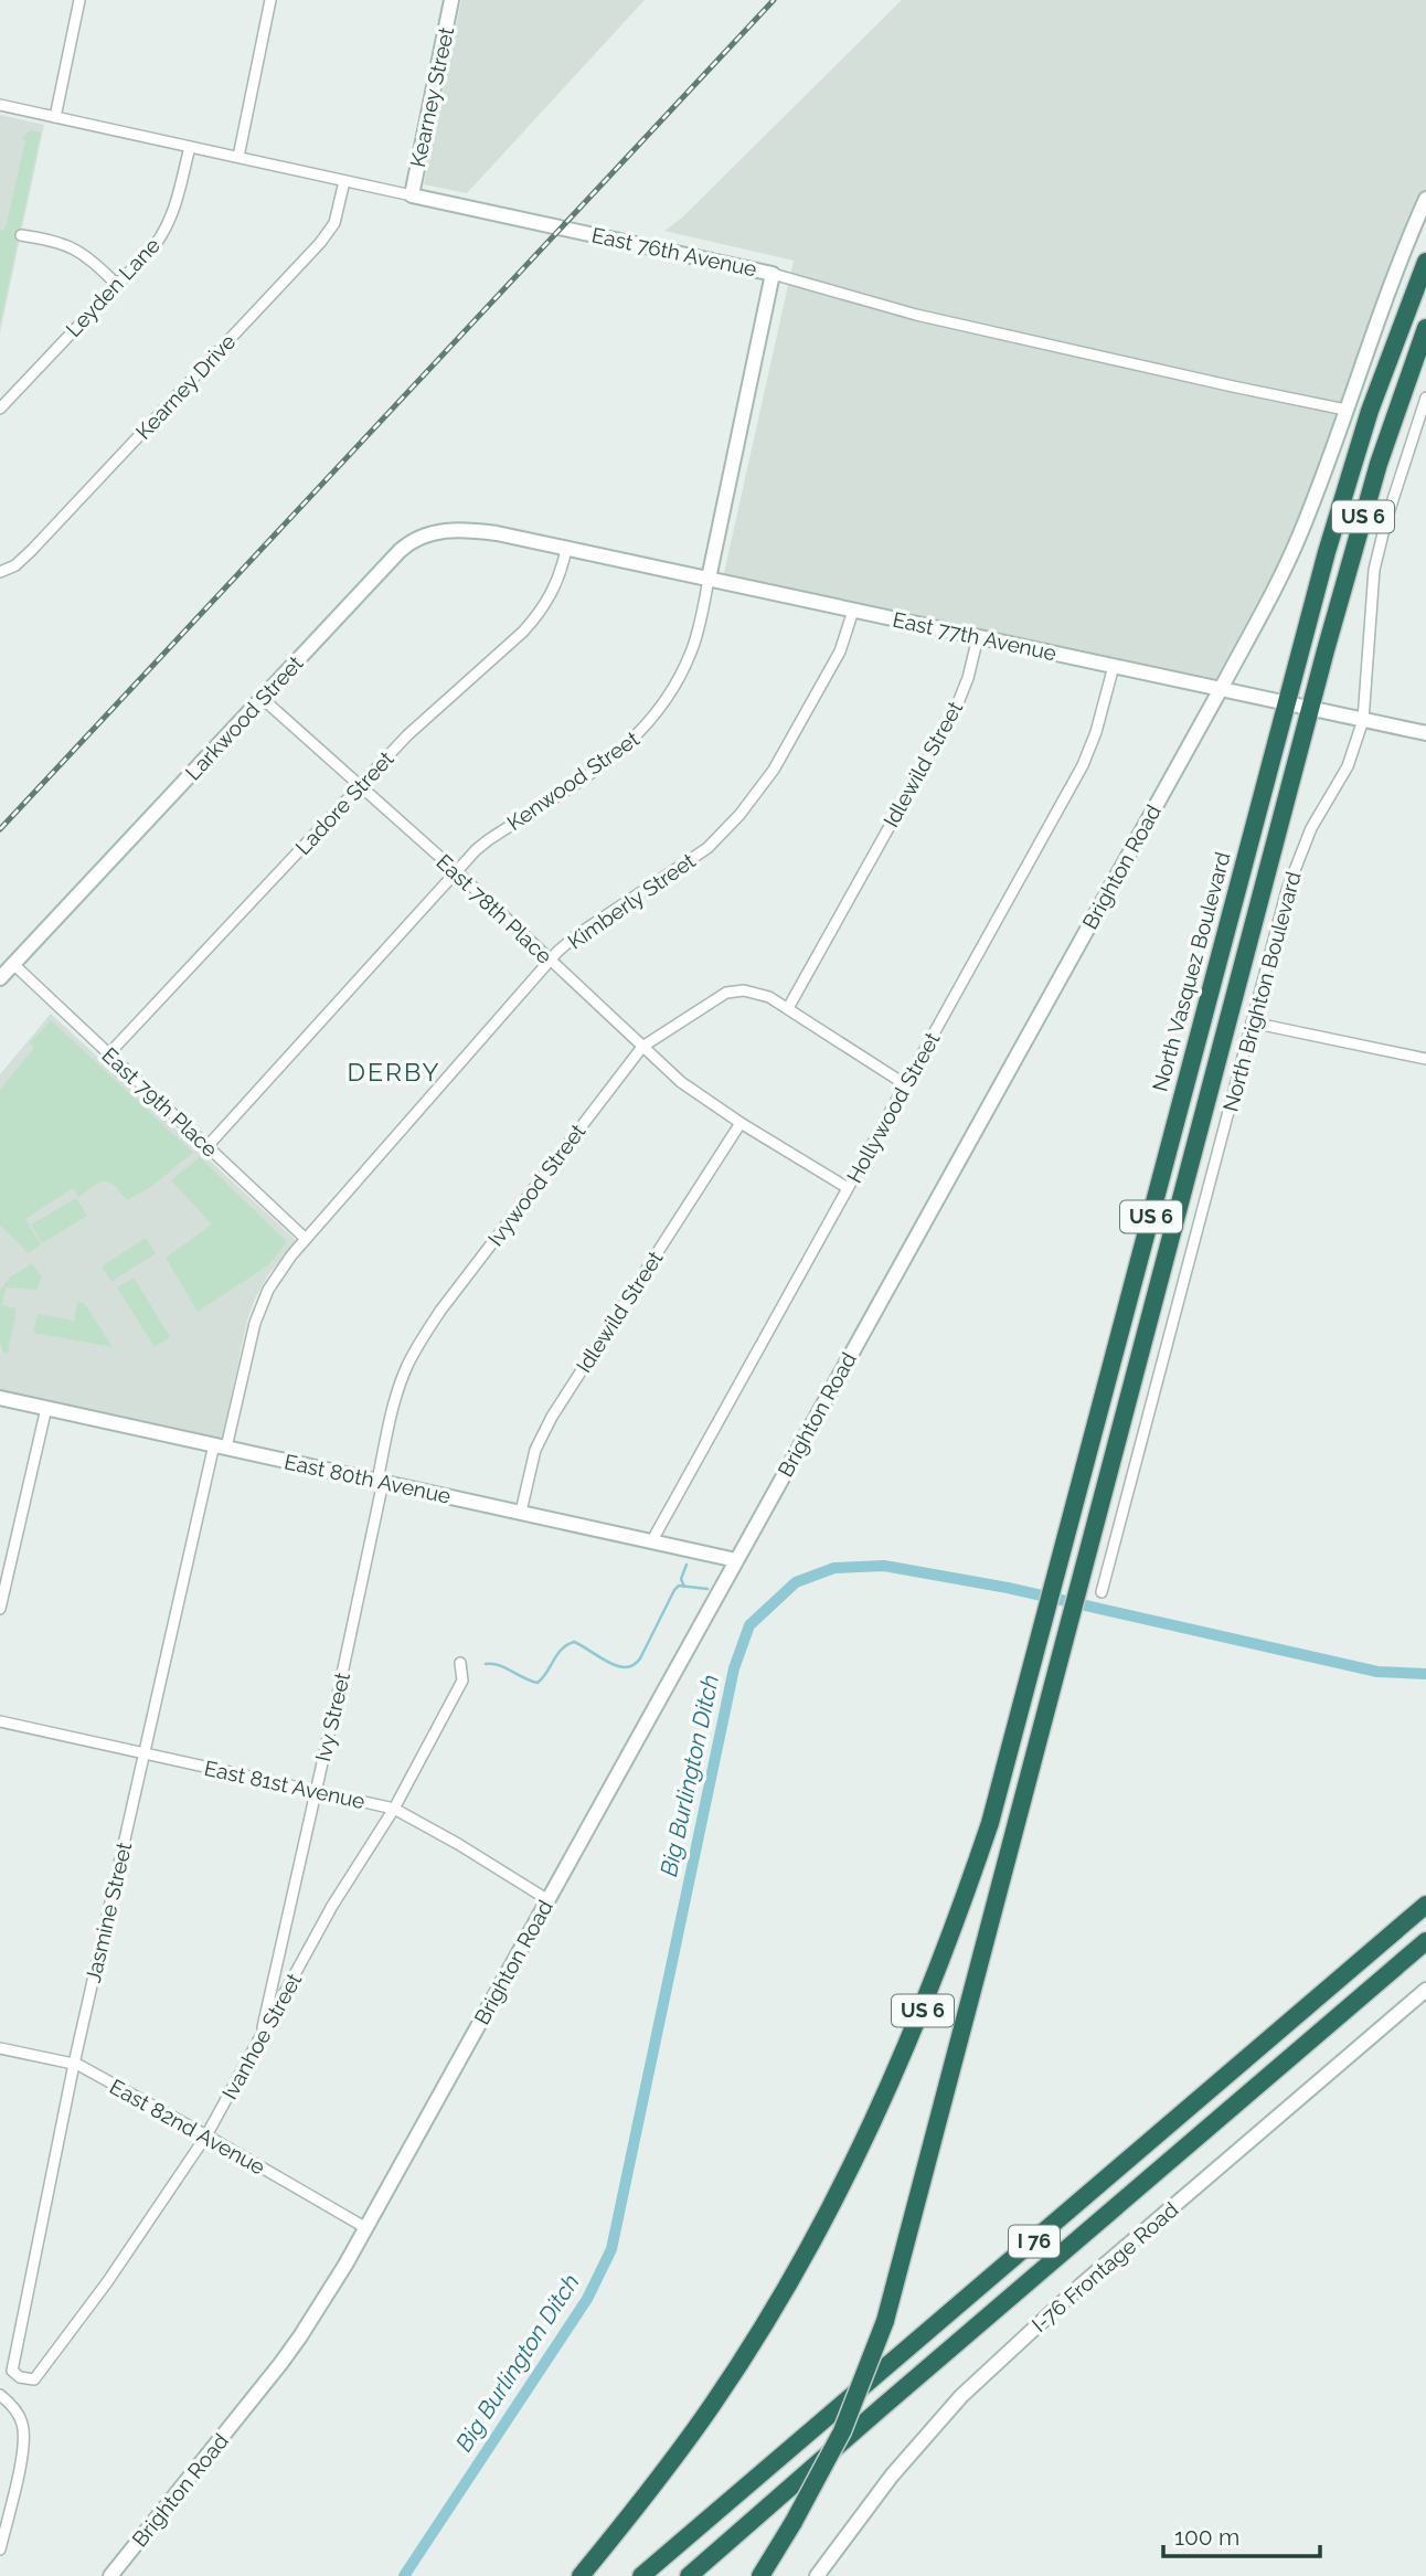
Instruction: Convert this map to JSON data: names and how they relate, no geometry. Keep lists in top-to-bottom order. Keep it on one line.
{"streets":{"highway":["US 6","North Vasquez Boulevard","I 76"],"street":["Kearney Street","East 76th Avenue","Leyden Lane","Kearney Drive","East 77th Avenue","Larkwood Street","Idlewild Street","Kenwood Street","Ladore Street","Brighton Road","Kimberly Street","East 78th Place","North Brighton Boulevard","East 79th Place","Hollywood Street","Ivywood Street","East 80th Avenue","Ivy Street","East 81st Avenue","Jasmine Street","Ivanhoe Street","East 82nd Avenue","I-76 Frontage Road"]},"crossings":[["Kearney Street","East 76th Avenue"],["East 76th Avenue","Leyden Lane"],["East 76th Avenue","Kearney Drive"],["East 76th Avenue","Kenwood Street"],["East 76th Avenue","Brighton Road"],["US 6","East 77th Avenue"],["US 6","North Vasquez Boulevard"],["East 77th Avenue","Larkwood Street"],["East 77th Avenue","Idlewild Street"],["East 77th Avenue","Kenwood Street"],["East 77th Avenue","Ladore Street"],["East 77th Avenue","Brighton Road"],["East 77th Avenue","Kimberly Street"],["East 77th Avenue","North Vasquez Boulevard"],["East 77th Avenue","North Brighton Boulevard"],["East 77th Avenue","Hollywood Street"],["Larkwood Street","East 78th Place"],["Larkwood Street","East 79th Place"],["Idlewild Street","East 78th Place"],["Idlewild Street","Ivywood Street"],["Idlewild Street","East 80th Avenue"],["Kenwood Street","East 78th Place"],["Kenwood Street","East 79th Place"],["Ladore Street","East 78th Place"],["Ladore Street","East 79th Place"],["Brighton Road","East 80th Avenue"],["Brighton Road","East 81st Avenue"],["Brighton Road","East 82nd Avenue"],["Kimberly Street","East 78th Place"],["Kimberly Street","East 79th Place"],["Kimberly Street","East 80th Avenue"],["Kimberly Street","Jasmine Street"],["East 78th Place","Hollywood Street"],["East 78th Place","Ivywood Street"],["Hollywood Street","Ivywood Street"],["Hollywood Street","East 80th Avenue"],["Ivywood Street","East 80th Avenue"],["Ivywood Street","Ivy Street"],["East 80th Avenue","Ivy Street"],["East 80th Avenue","Jasmine Street"],["Ivy Street","East 81st Avenue"],["Ivy Street","Ivanhoe Street"],["East 81st Avenue","Jasmine Street"],["East 81st Avenue","Ivanhoe Street"],["Jasmine Street","Ivanhoe Street"],["Jasmine Street","East 82nd Avenue"],["Ivanhoe Street","East 82nd Avenue"]],"districts":["DERBY"],"water":["Big Burlington Ditch"],"scale_bar":"100 m"}
